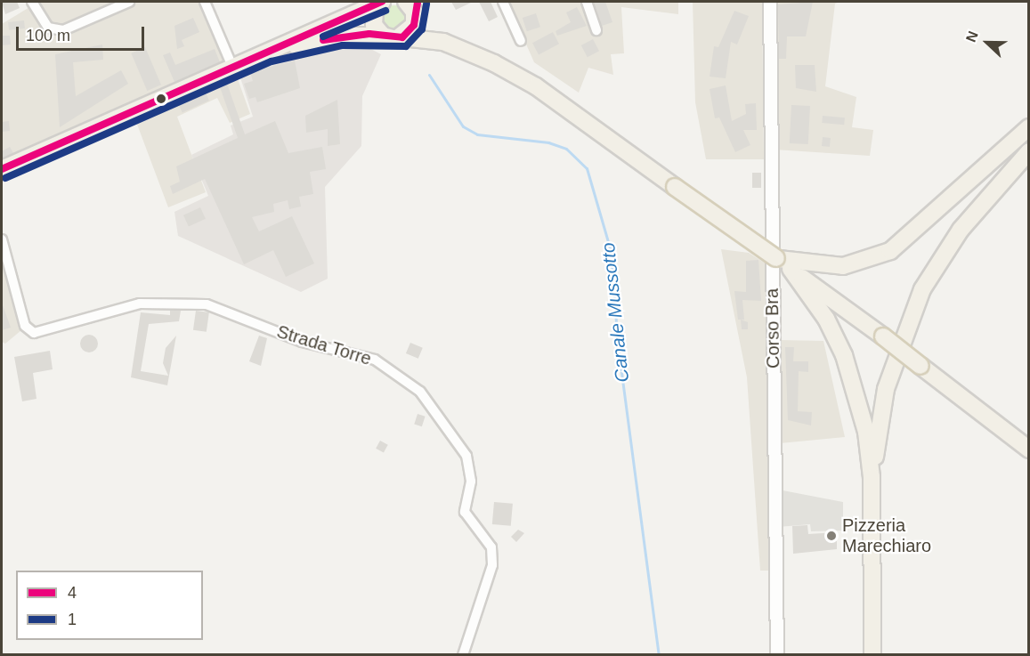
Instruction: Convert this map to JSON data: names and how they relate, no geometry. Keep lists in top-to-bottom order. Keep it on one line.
{"streets":{"street":["Corso Bra","Strada Torre"]},"water":["Canale Mussotto"],"places":["Pizzeria Marechiaro"],"lines":["transit line 4","transit line 1"],"legend":["4","1"],"scale_bar":"100 m","north":"left"}
